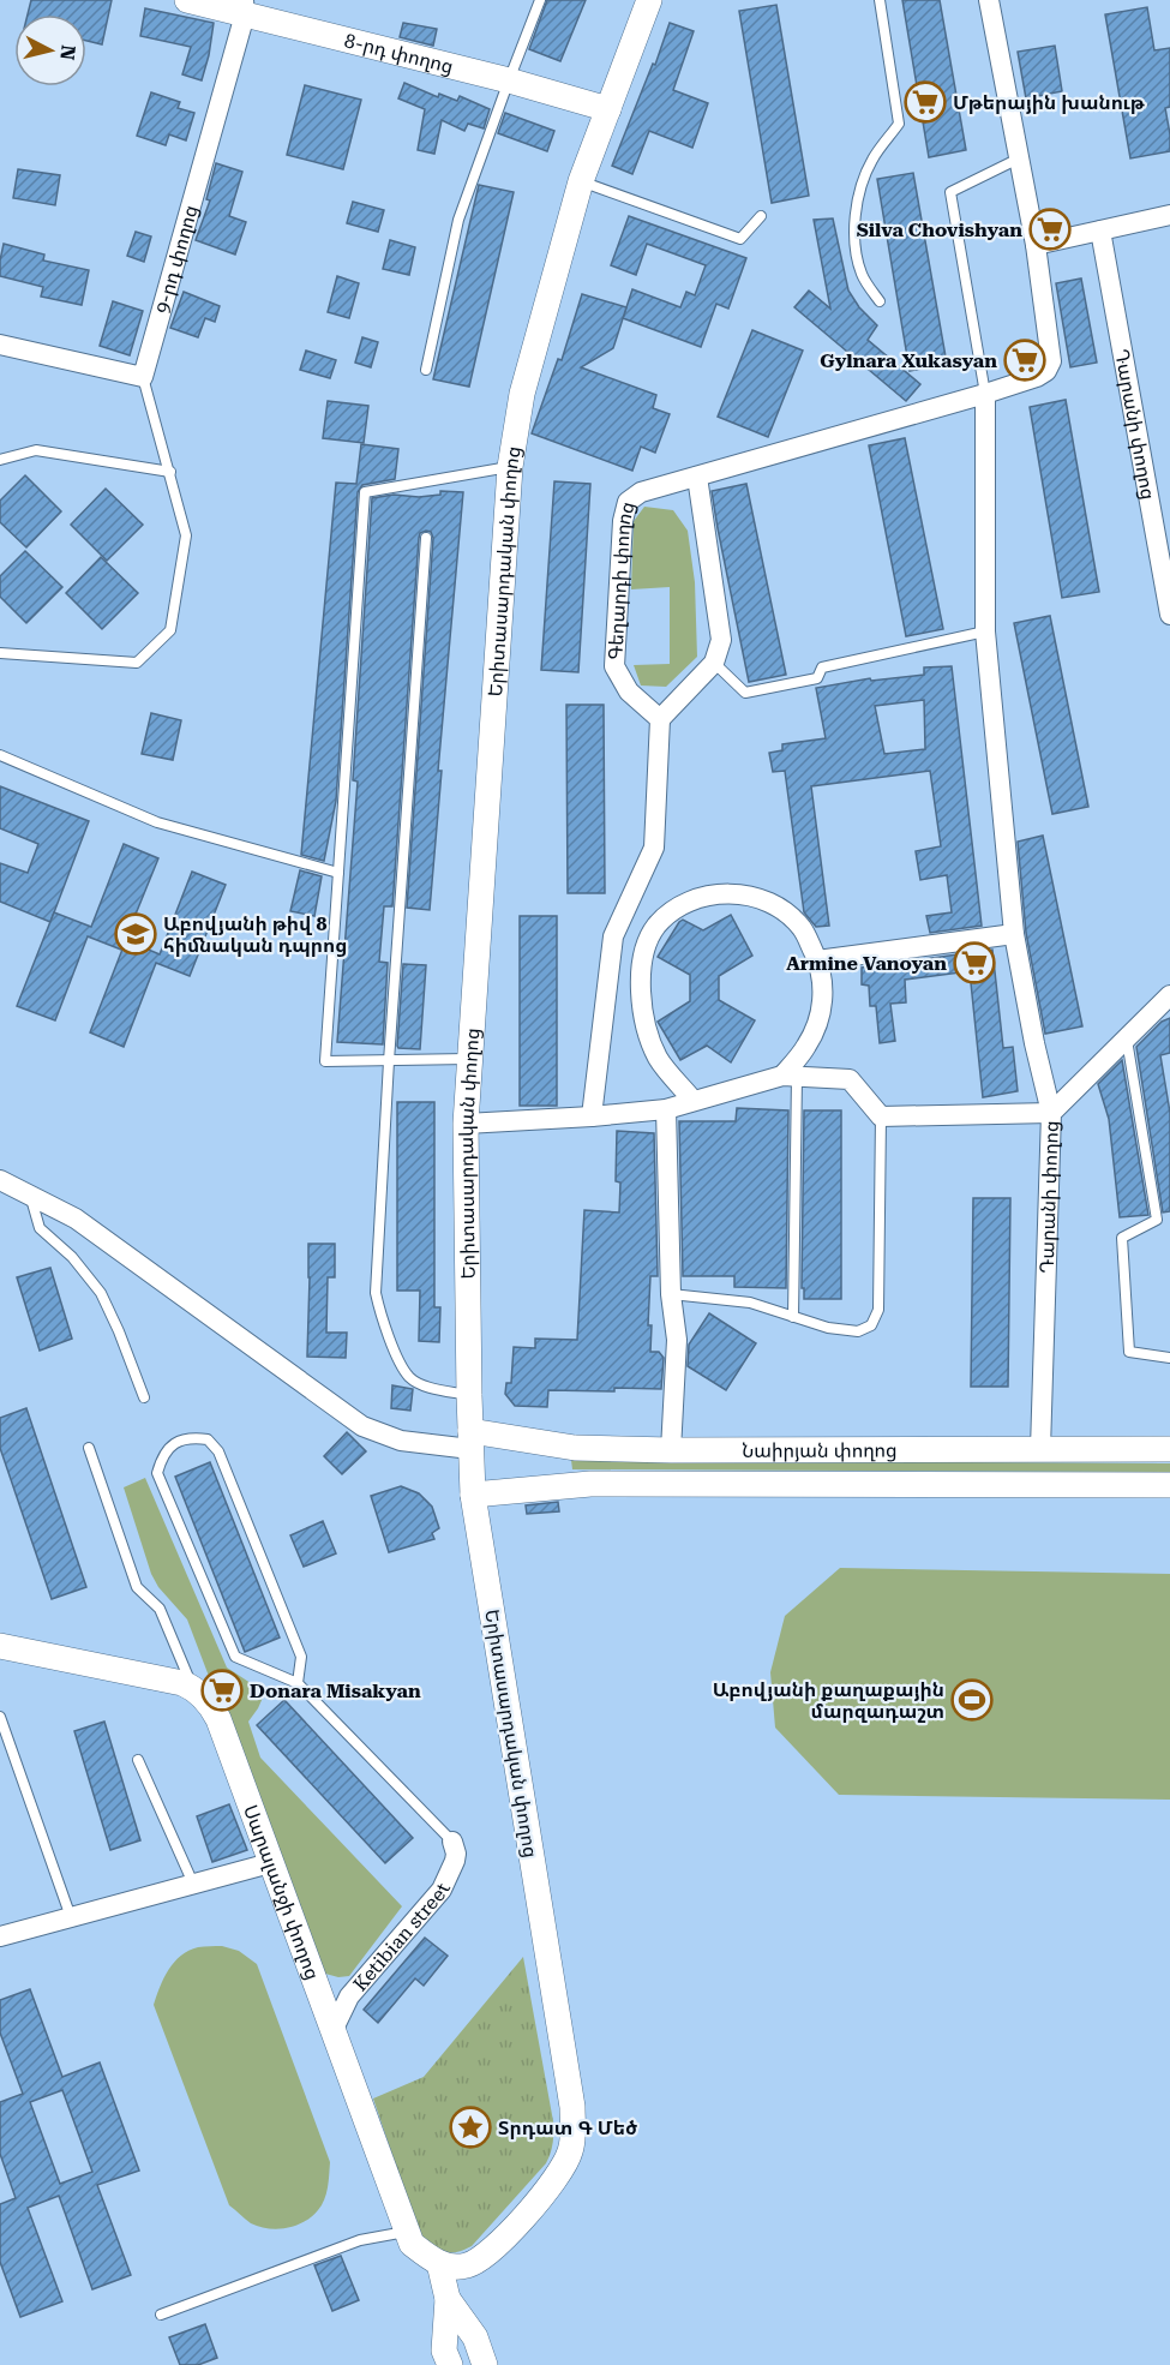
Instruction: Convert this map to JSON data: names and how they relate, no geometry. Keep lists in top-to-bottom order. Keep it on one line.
{"streets":{"street":["8-րդ փողոց","9-րդ փողոց","Դարանի փողոց","Երիտասարդական փողոց","Գեղարդի փողոց","Նաիրյան փողոց","Սարալանջի փողոց","Ketibian street"]},"crossings":[["8-րդ փողոց","9-րդ փողոց"],["8-րդ փողոց","Երիտասարդական փողոց"],["Դարանի փողոց","Նաիրյան փողոց"],["Երիտասարդական փողոց","Նաիրյան փողոց"],["Երիտասարդական փողոց","Սարալանջի փողոց"],["Սարալանջի փողոց","Ketibian street"]],"places":{"supermarket":["Մթերային խանութ","Silva Chovishyan","Gylnara Xukasyan","Armine Vanoyan","Donara Misakyan"],"school or university":["Աբովյանի թիվ 8 հիմնական դպրոց"],"sports":["Աբովյանի քաղաքային մարզադաշտ"],"place":["Տրդատ Գ Մեծ"]},"north":"right"}
